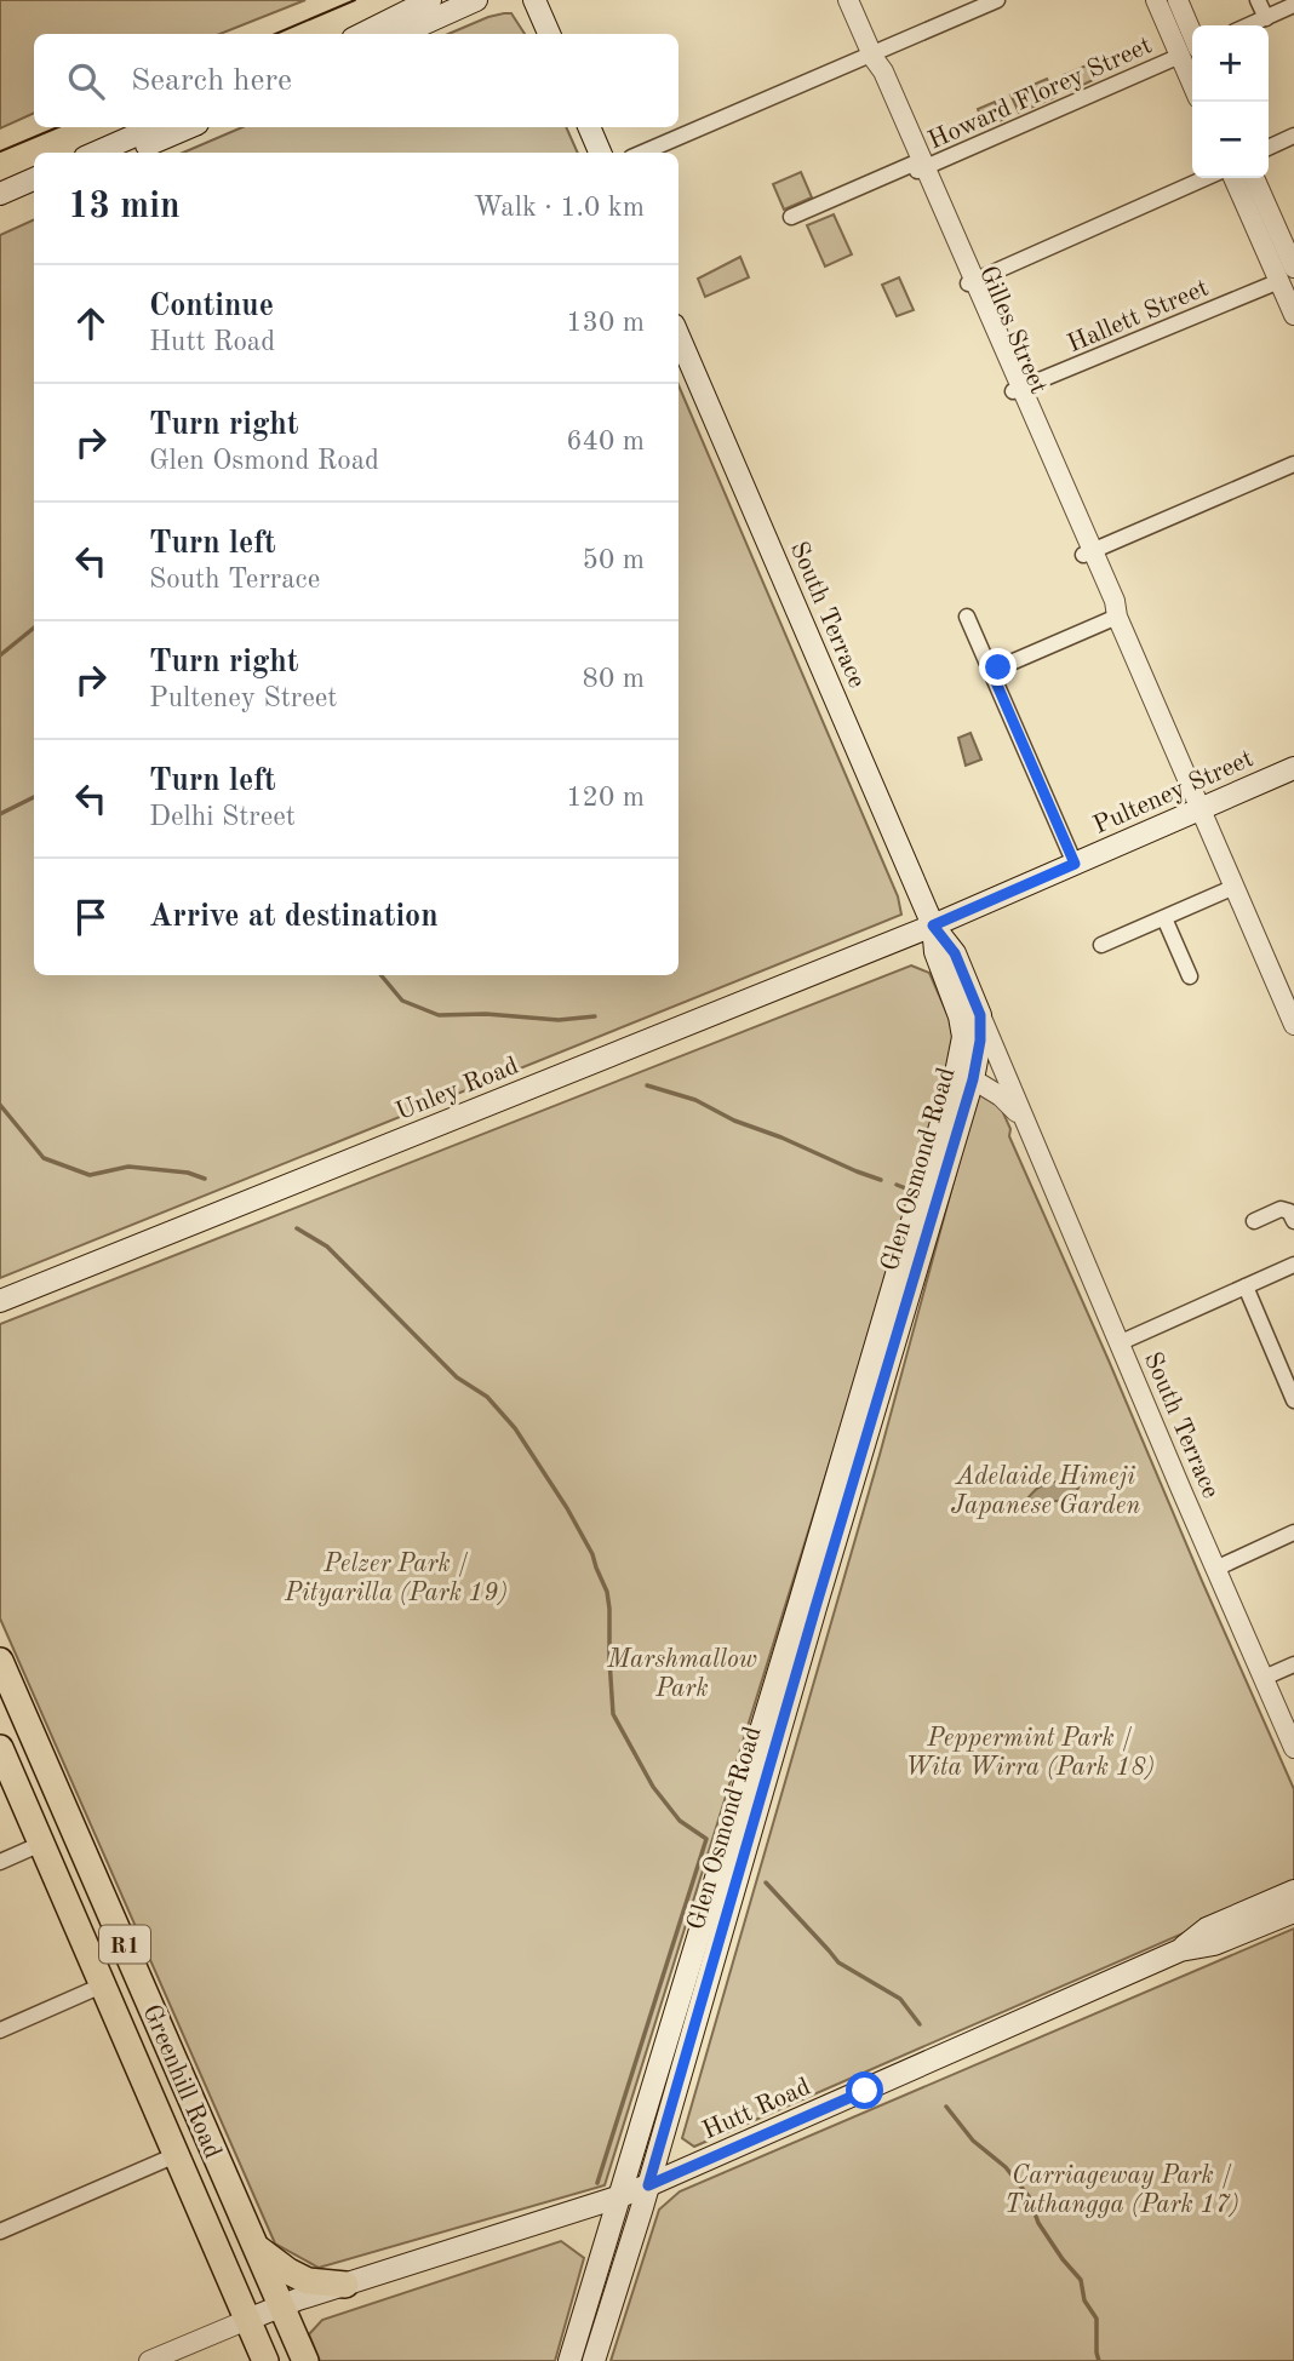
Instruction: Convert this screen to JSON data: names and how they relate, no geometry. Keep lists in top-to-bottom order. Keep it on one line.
{"streets":{"highway":["R1","Greenhill Road"],"main road":["South Terrace","Pulteney Street","Unley Road","Glen Osmond Road","Hutt Road"],"street":["Howard Florey Street","Hallett Street","Gilles Street"]},"crossings":[["Howard Florey Street","Gilles Street"],["Hallett Street","Gilles Street"],["Gilles Street","Pulteney Street"],["South Terrace","Pulteney Street"],["South Terrace","Unley Road"],["South Terrace","Glen Osmond Road"],["Pulteney Street","Unley Road"],["Glen Osmond Road","Hutt Road"],["Greenhill Road","Hutt Road"]],"parks":["Adelaide Himeji Japanese Garden","Pelzer Park / Pityarilla (Park 19)","Marshmallow Park","Peppermint Park / Wita Wirra (Park 18)","Carriageway Park / Tuthangga (Park 17)"],"page":{"map_buttons":["+","−"],"search":"Search here","heading":["13 min","Walk · 1.0 km"],"list":[["Continue","Hutt Road","130 m"],["Turn right","Glen Osmond Road","640 m"],["Turn left","South Terrace","50 m"],["Turn right","Pulteney Street","80 m"],["Turn left","Delhi Street","120 m"],"Arrive at destination"]}}
